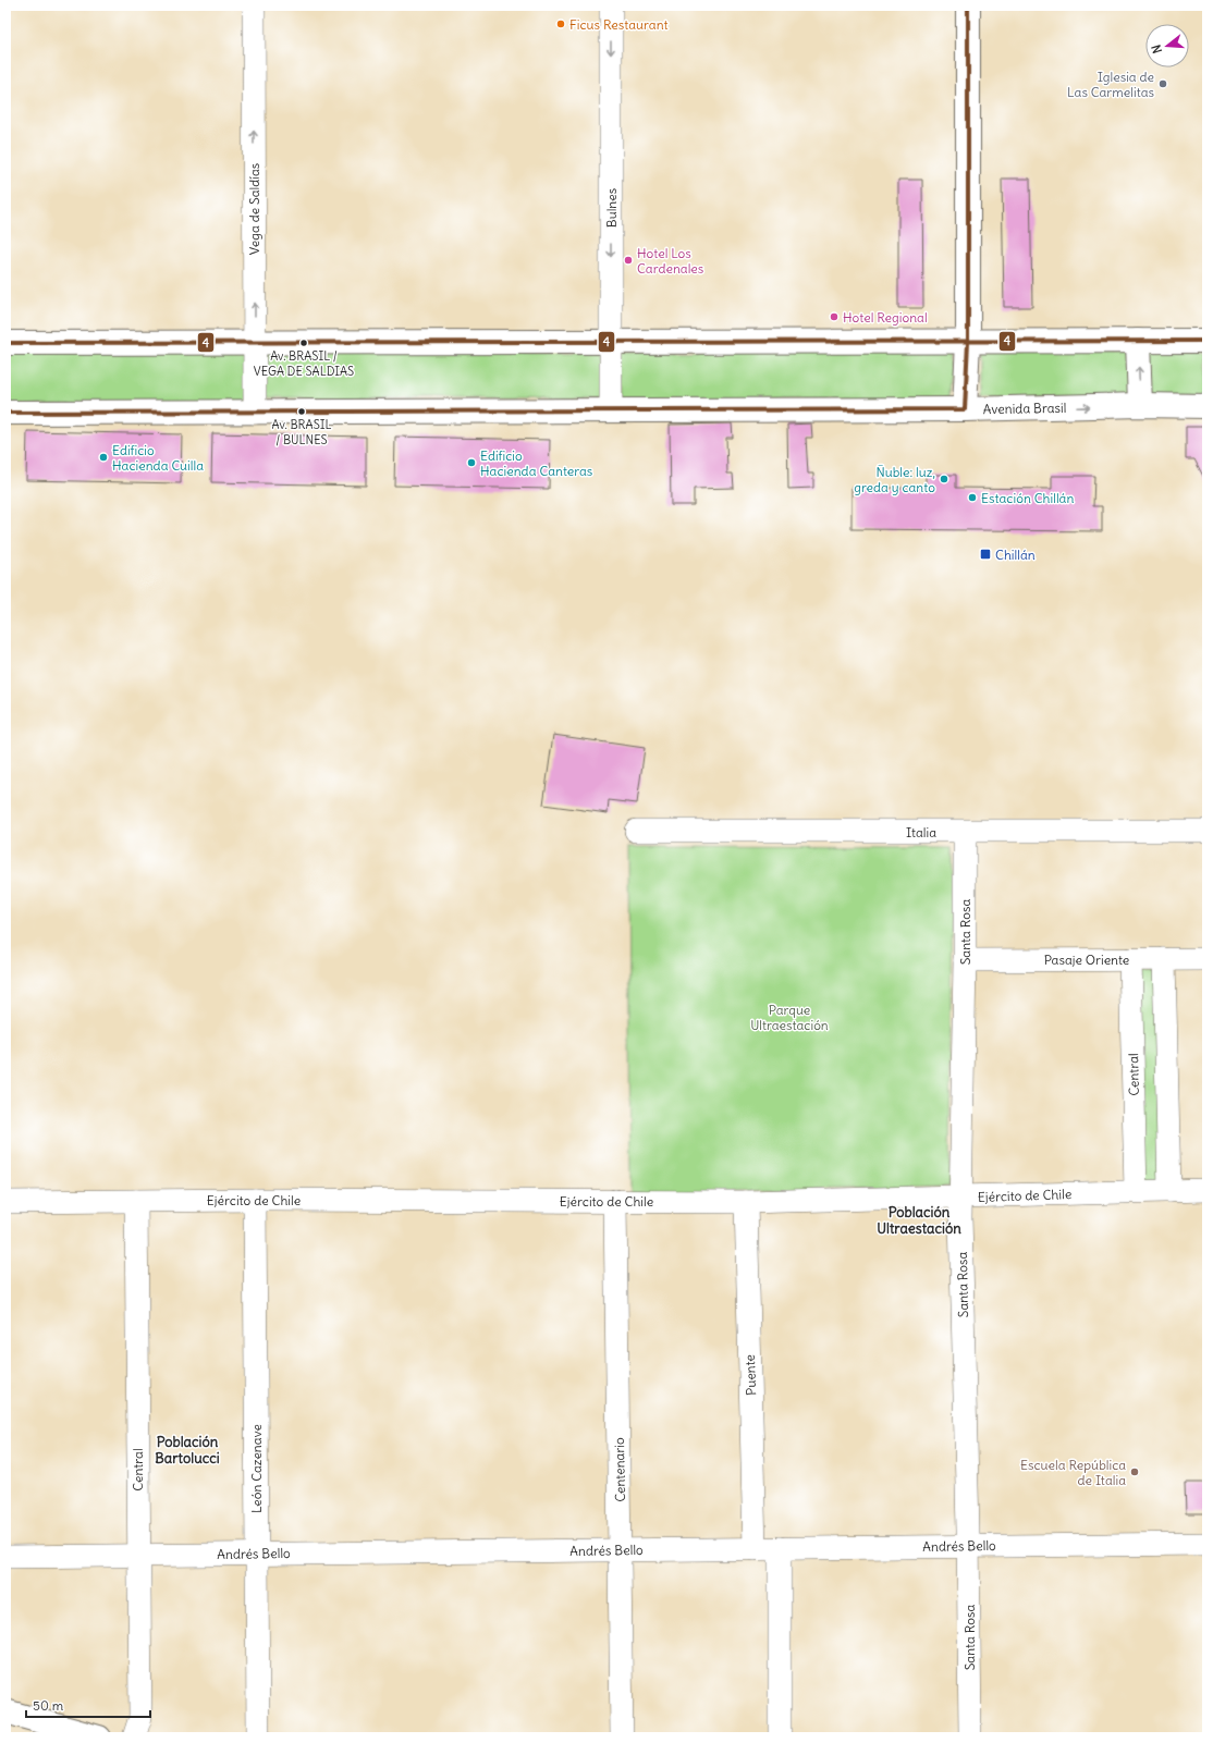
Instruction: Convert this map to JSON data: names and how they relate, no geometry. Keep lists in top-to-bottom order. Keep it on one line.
{"streets":{"main road":["Avenida Brasil"],"street":["Bulnes","Vega de Saldías","Italia","Santa Rosa","Pasaje Oriente","Central","Ejército de Chile","Puente","León Cazenave","Centenario","Andrés Bello"]},"crossings":[["Bulnes","Avenida Brasil"],["Vega de Saldías","Avenida Brasil"],["Italia","Santa Rosa"],["Santa Rosa","Pasaje Oriente"],["Santa Rosa","Ejército de Chile"],["Santa Rosa","Andrés Bello"],["Pasaje Oriente","Central"],["Central","Ejército de Chile"],["Central","Andrés Bello"],["Ejército de Chile","Puente"],["Ejército de Chile","León Cazenave"],["Ejército de Chile","Centenario"],["Puente","Andrés Bello"],["León Cazenave","Andrés Bello"],["Centenario","Andrés Bello"]],"one_way":["Bulnes","Vega de Saldías"],"districts":["Población Ultraestación","Población Bartolucci"],"parks":["Parque Ultraestación"],"places":{"other":["Ficus Restaurant","Iglesia de Las Carmelitas","Hotel Los Cardenales","Hotel Regional","Av. BRASIL / VEGA DE SALDIAS","Av. BRASIL / BULNES","Edificio Hacienda Cuilla","Edificio Hacienda Canteras","Ñuble: luz, greda y canto","Estación Chillán","Escuela República de Italia"],"transit":["Chillán"]},"lines":["transit line 4"],"scale_bar":"50 m","north":"left"}
